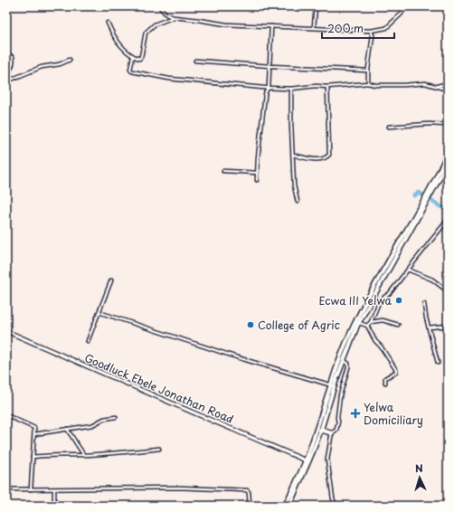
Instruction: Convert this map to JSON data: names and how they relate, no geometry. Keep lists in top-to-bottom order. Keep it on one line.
{"streets":{"main road":["Goodluck Ebele Jonathan Road"]},"places":{"other":["Ecwa III Yelwa","College of Agric"],"health":["Yelwa Domiciliary"]},"scale_bar":"200 m","north":"top"}
